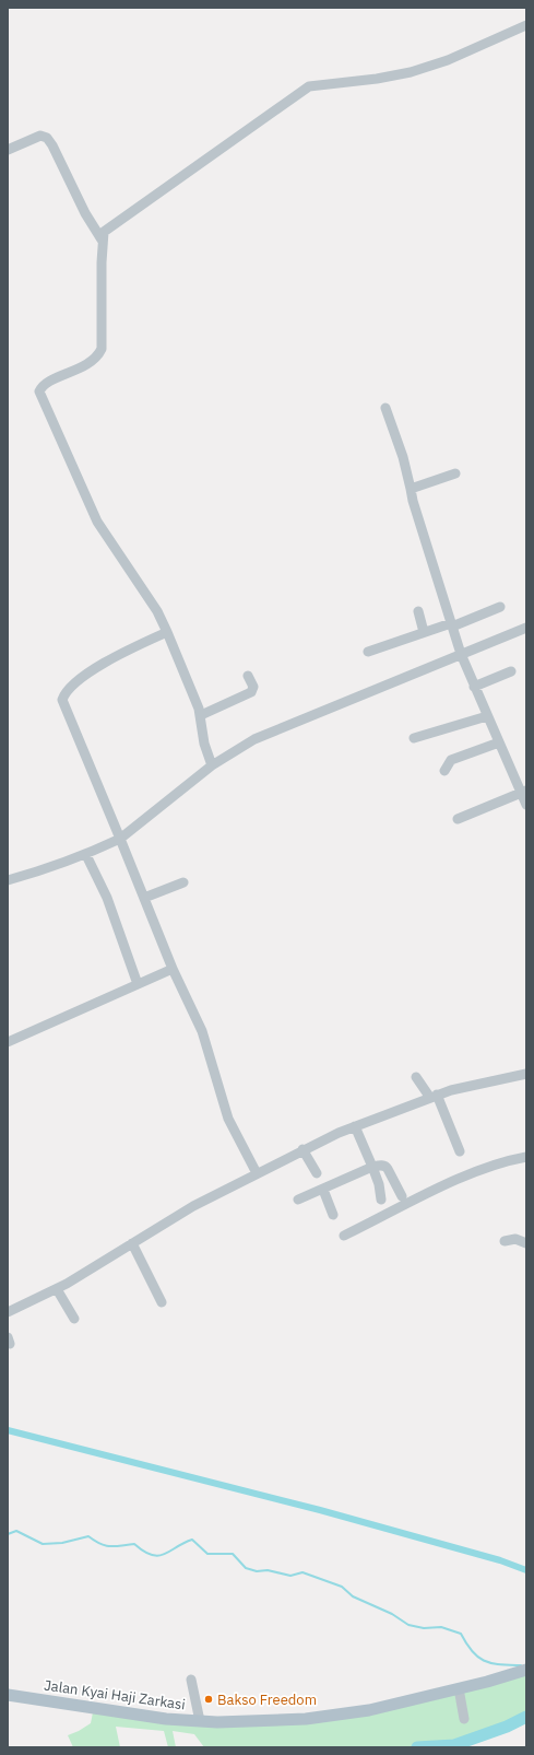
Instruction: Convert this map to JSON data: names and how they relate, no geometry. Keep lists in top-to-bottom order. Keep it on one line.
{"streets":{"main road":["Jalan Kyai Haji Zarkasi"]},"places":["Bakso Freedom"]}
